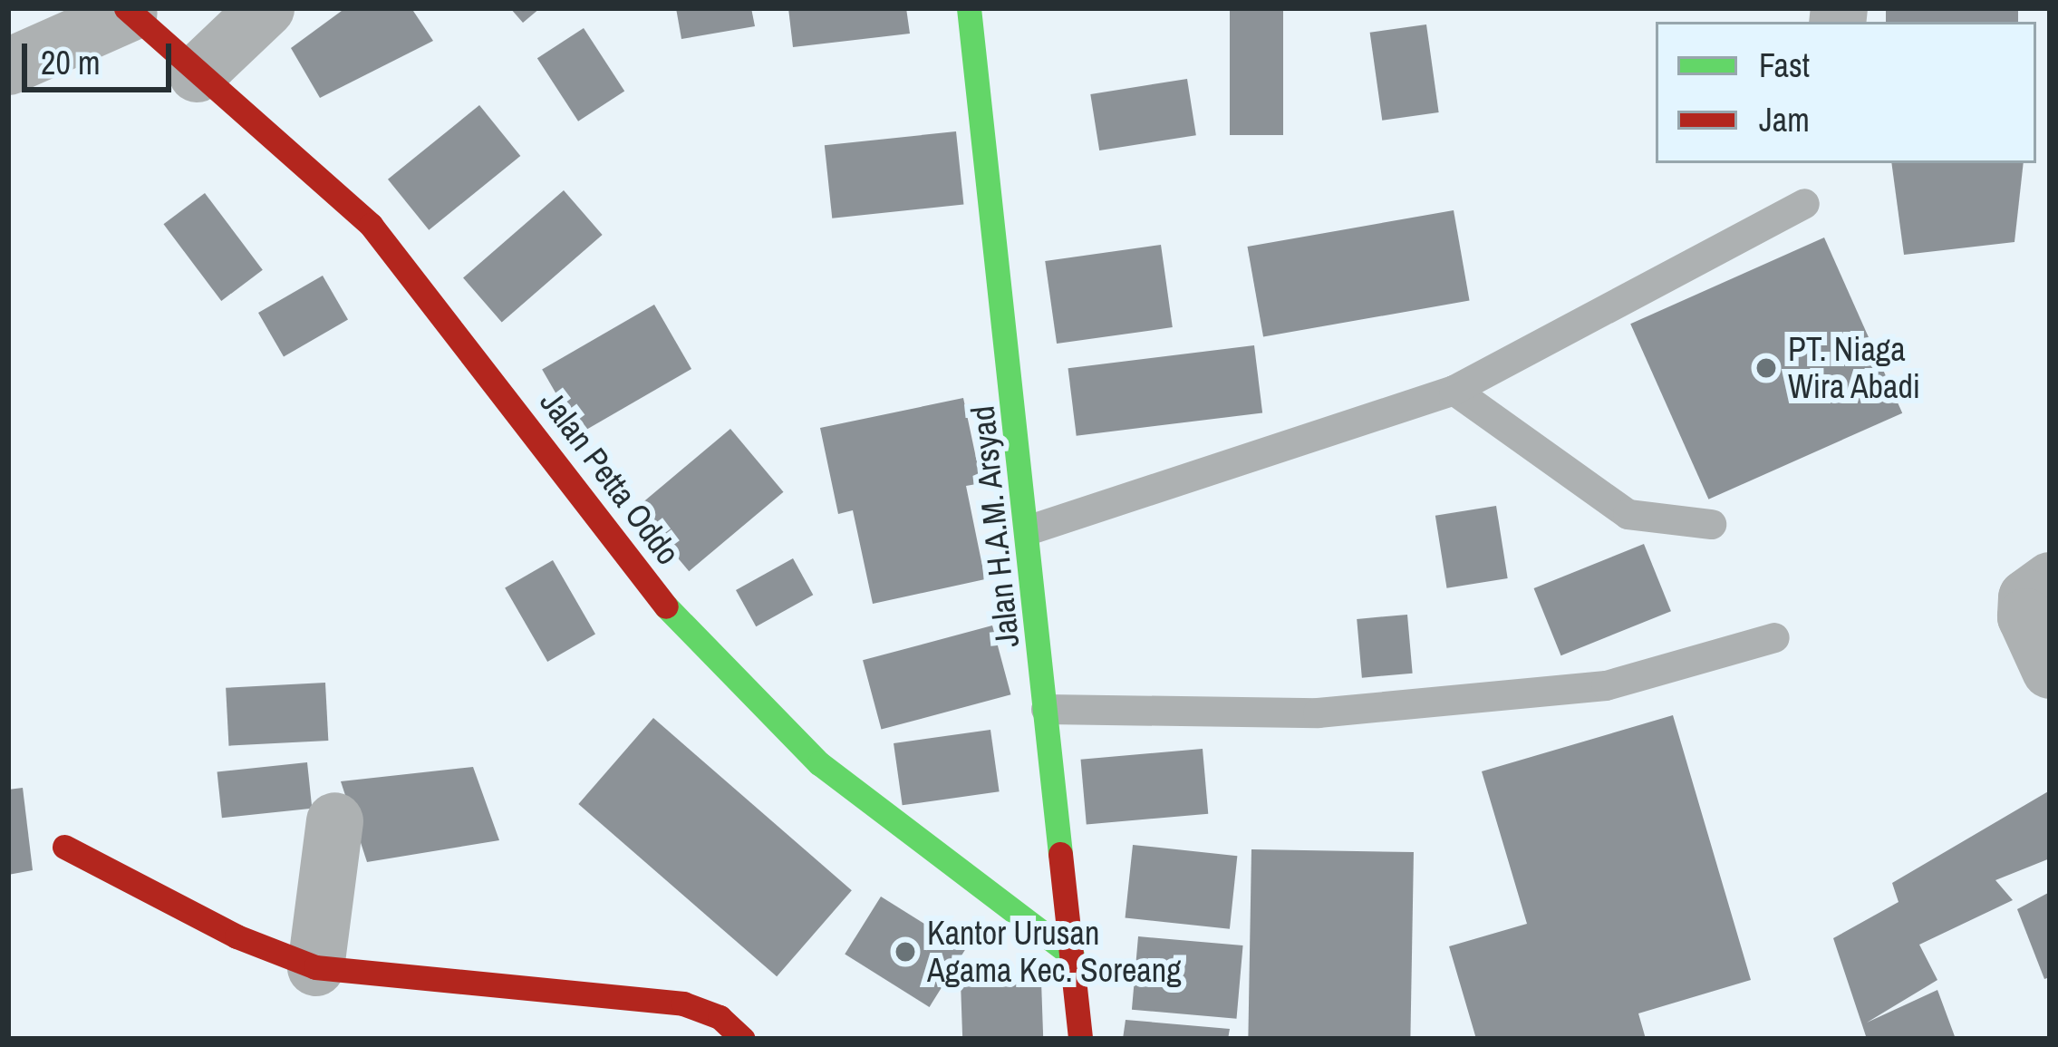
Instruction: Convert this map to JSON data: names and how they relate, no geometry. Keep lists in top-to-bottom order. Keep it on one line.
{"streets":{"main road":["Jalan Petta Oddo","Jalan H.A.M. Arsyad"]},"crossings":[["Jalan Petta Oddo","Jalan H.A.M. Arsyad"]],"places":["PT. Niaga Wira Abadi","Kantor Urusan Agama Kec. Soreang"],"legend":["Fast","Jam"],"scale_bar":"20 m"}
